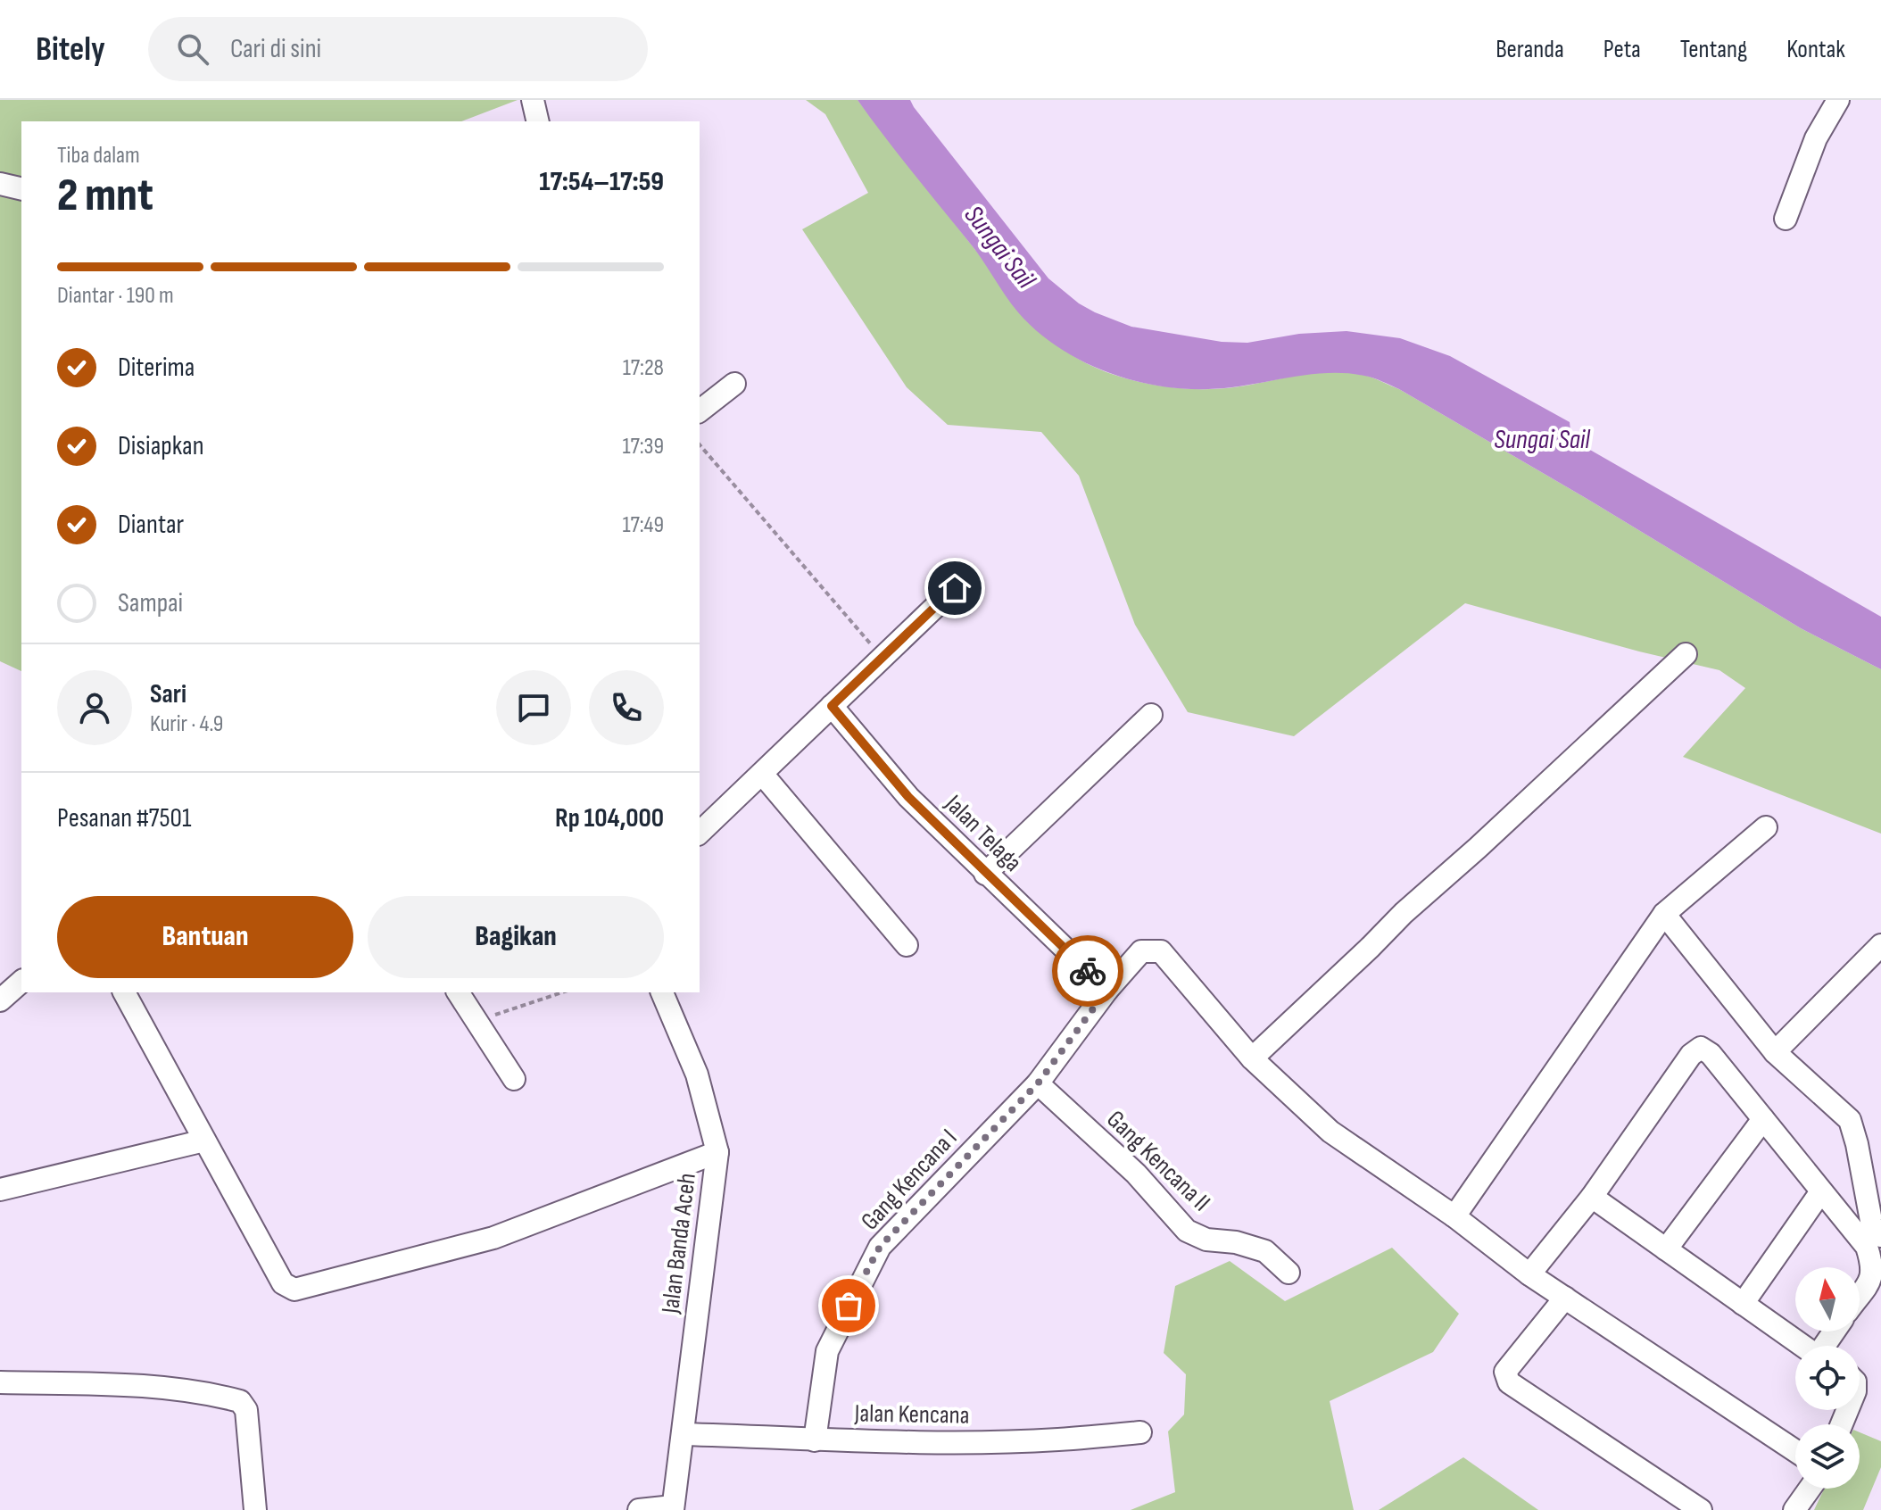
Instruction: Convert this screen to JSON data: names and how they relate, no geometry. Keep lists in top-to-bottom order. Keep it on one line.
{"streets":{"street":["Jalan Telaga","Gang Kencana II","Gang Kencana I","Jalan Banda Aceh","Jalan Kencana"]},"crossings":[["Jalan Telaga","Gang Kencana I"],["Gang Kencana II","Gang Kencana I"],["Gang Kencana I","Jalan Kencana"],["Jalan Banda Aceh","Jalan Kencana"]],"water":["Sungai Sail"],"north":"top","page":{"header":"Bitely","search":"Cari di sini","nav":["Beranda","Peta","Tentang","Kontak"],"heading":["2 mnt","Tiba dalam","17:54–17:59"],"panel":["Sari","Kurir · 4.9","Pesanan #7501","Rp 104,000"],"bar":"Diantar · 190 m","list":[["Diterima","17:28"],["Disiapkan","17:39"],["Diantar","17:49"],"Sampai"],"buttons":["Bantuan","Bagikan"]}}
